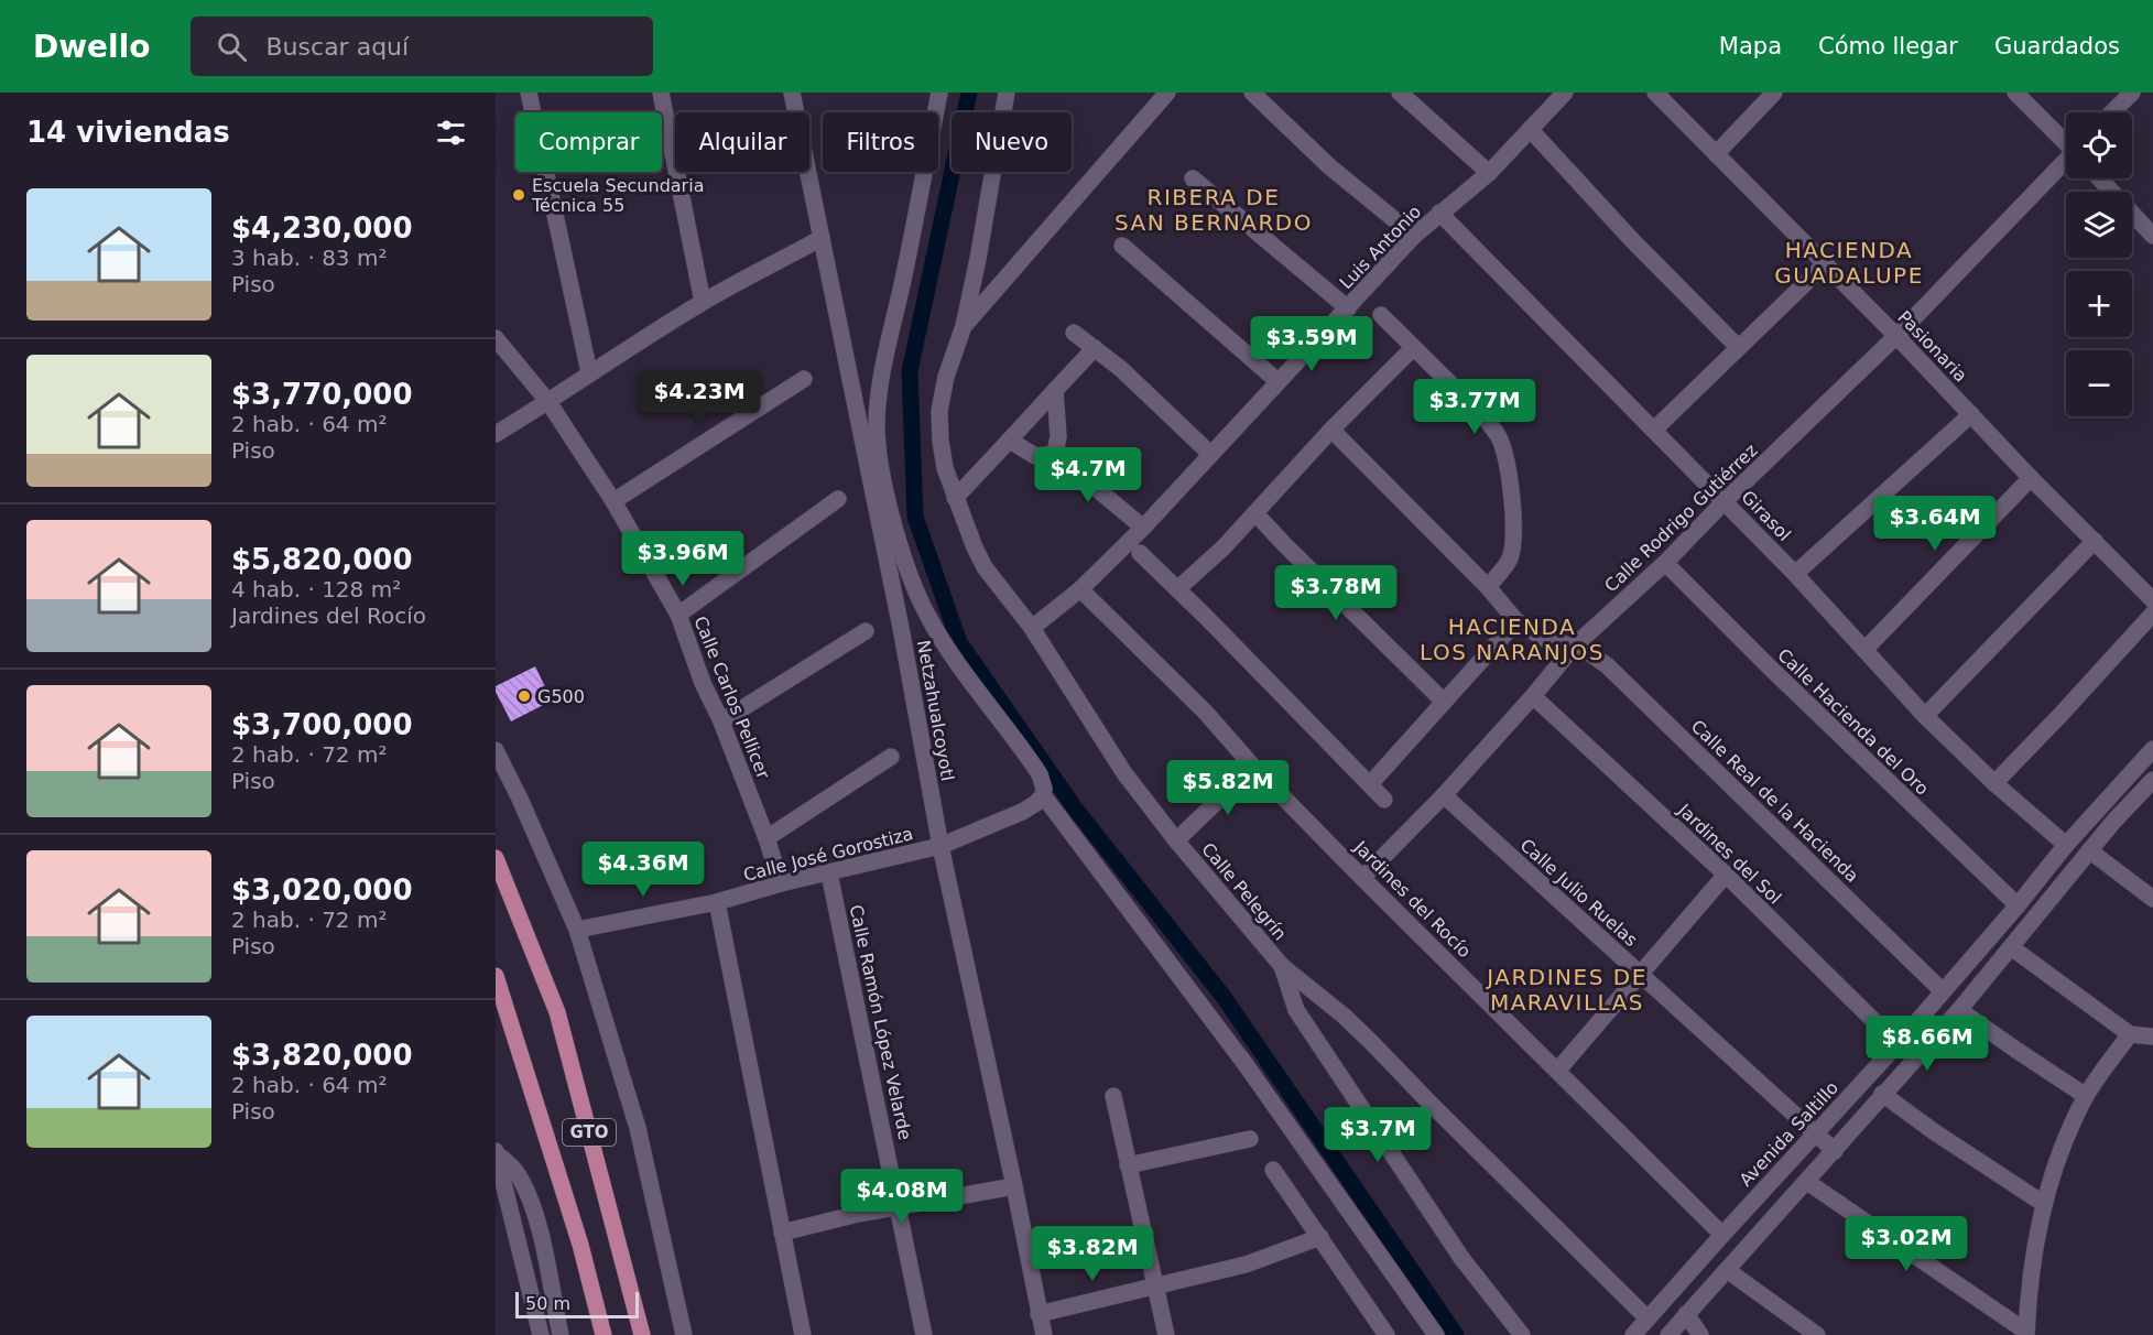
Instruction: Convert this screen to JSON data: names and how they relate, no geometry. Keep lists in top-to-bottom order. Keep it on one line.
{"streets":{"main road":["GTO"],"street":["Luis Antonio","Pasionaria","Girasol","Calle Rodrigo Gutiérrez","Calle Carlos Pellicer","Netzahualcoyotl","Calle Hacienda del Oro","Calle Real de la Hacienda","Calle José Gorostiza","Jardines del Sol","Calle Pelegrín","Calle Julio Ruelas","Jardines del Rocío","Calle Ramón López Velarde","Avenida Saltillo"]},"crossings":[["Luis Antonio","Girasol"],["Luis Antonio","Calle Pelegrín"],["Luis Antonio","Jardines del Rocío"],["Pasionaria","Calle Rodrigo Gutiérrez"],["Girasol","Calle Rodrigo Gutiérrez"],["Girasol","Avenida Saltillo"],["Calle Rodrigo Gutiérrez","Calle Hacienda del Oro"],["Calle Rodrigo Gutiérrez","Calle Real de la Hacienda"],["Calle Rodrigo Gutiérrez","Jardines del Sol"],["Calle Rodrigo Gutiérrez","Calle Julio Ruelas"],["Calle Rodrigo Gutiérrez","Jardines del Rocío"],["Calle Carlos Pellicer","Calle José Gorostiza"],["Netzahualcoyotl","Calle José Gorostiza"],["Calle Hacienda del Oro","Avenida Saltillo"],["Calle Real de la Hacienda","Avenida Saltillo"],["Calle José Gorostiza","Calle Ramón López Velarde"],["Jardines del Sol","Avenida Saltillo"],["Calle Pelegrín","Avenida Saltillo"],["Calle Julio Ruelas","Avenida Saltillo"],["Jardines del Rocío","Avenida Saltillo"]],"districts":["RIBERA DE SAN BERNARDO","HACIENDA GUADALUPE","HACIENDA LOS NARANJOS","JARDINES DE MARAVILLAS"],"places":["Escuela Secundaria Técnica 55","G500"],"scale_bar":"50 m","page":{"header":"Dwello","search":"Buscar aquí","nav":["Mapa","Cómo llegar","Guardados"],"heading":"14 viviendas","map_buttons":["+","−"],"chip":["Comprar","Alquilar","Filtros","Nuevo"],"list":[{"name":"$4,230,000","note":"3 hab. · 83 m² · Piso"},{"name":"$3,770,000","note":"2 hab. · 64 m² · Piso"},{"name":"$5,820,000","note":"4 hab. · 128 m² · Jardines del Rocío"},{"name":"$3,700,000","note":"2 hab. · 72 m² · Piso"},{"name":"$3,020,000","note":"2 hab. · 72 m² · Piso"},{"name":"$3,820,000","note":"2 hab. · 64 m² · Piso"}],"price":["$3.59M","$4.23M","$3.77M","$4.7M","$3.64M","$3.96M","$3.78M","$5.82M","$4.36M","$8.66M","$3.7M","$4.08M","$3.02M","$3.82M"],"scale":"50 m"}}
